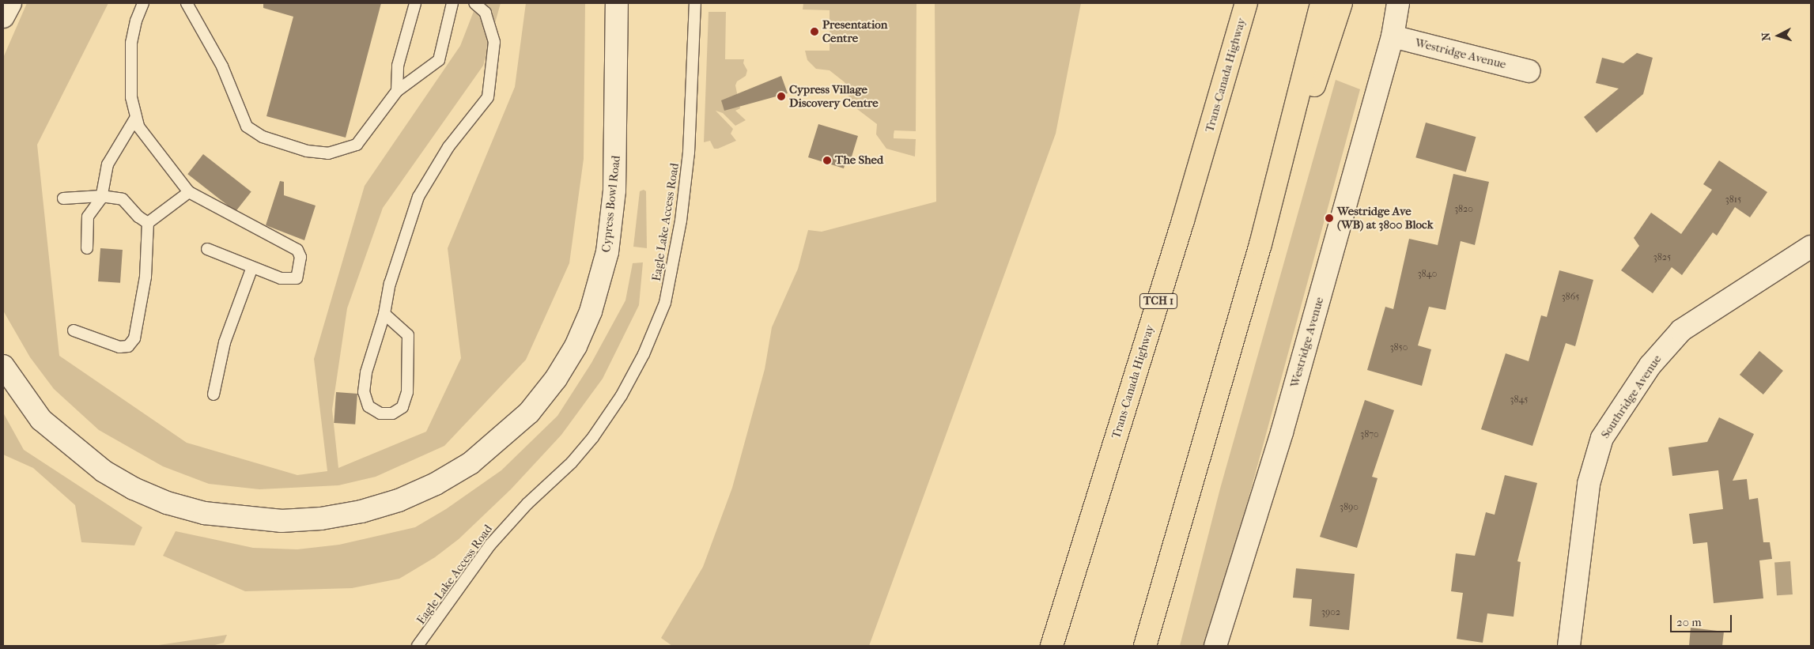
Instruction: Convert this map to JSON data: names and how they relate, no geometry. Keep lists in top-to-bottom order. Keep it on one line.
{"streets":{"highway":["Trans-Canada Highway","TCH 1"],"street":["Westridge Avenue","Cypress Bowl Road","Southridge Avenue"],"lane":["Eagle Lake Access Road"]},"places":["Presentation Centre","Cypress Village Discovery Centre","The Shed","Westridge Ave (WB) at 3800 Block"],"house_numbers":["3815","3820","3825","3840","3865","3850","3845","3870","3890","3902"],"scale_bar":"20 m","north":"left"}
